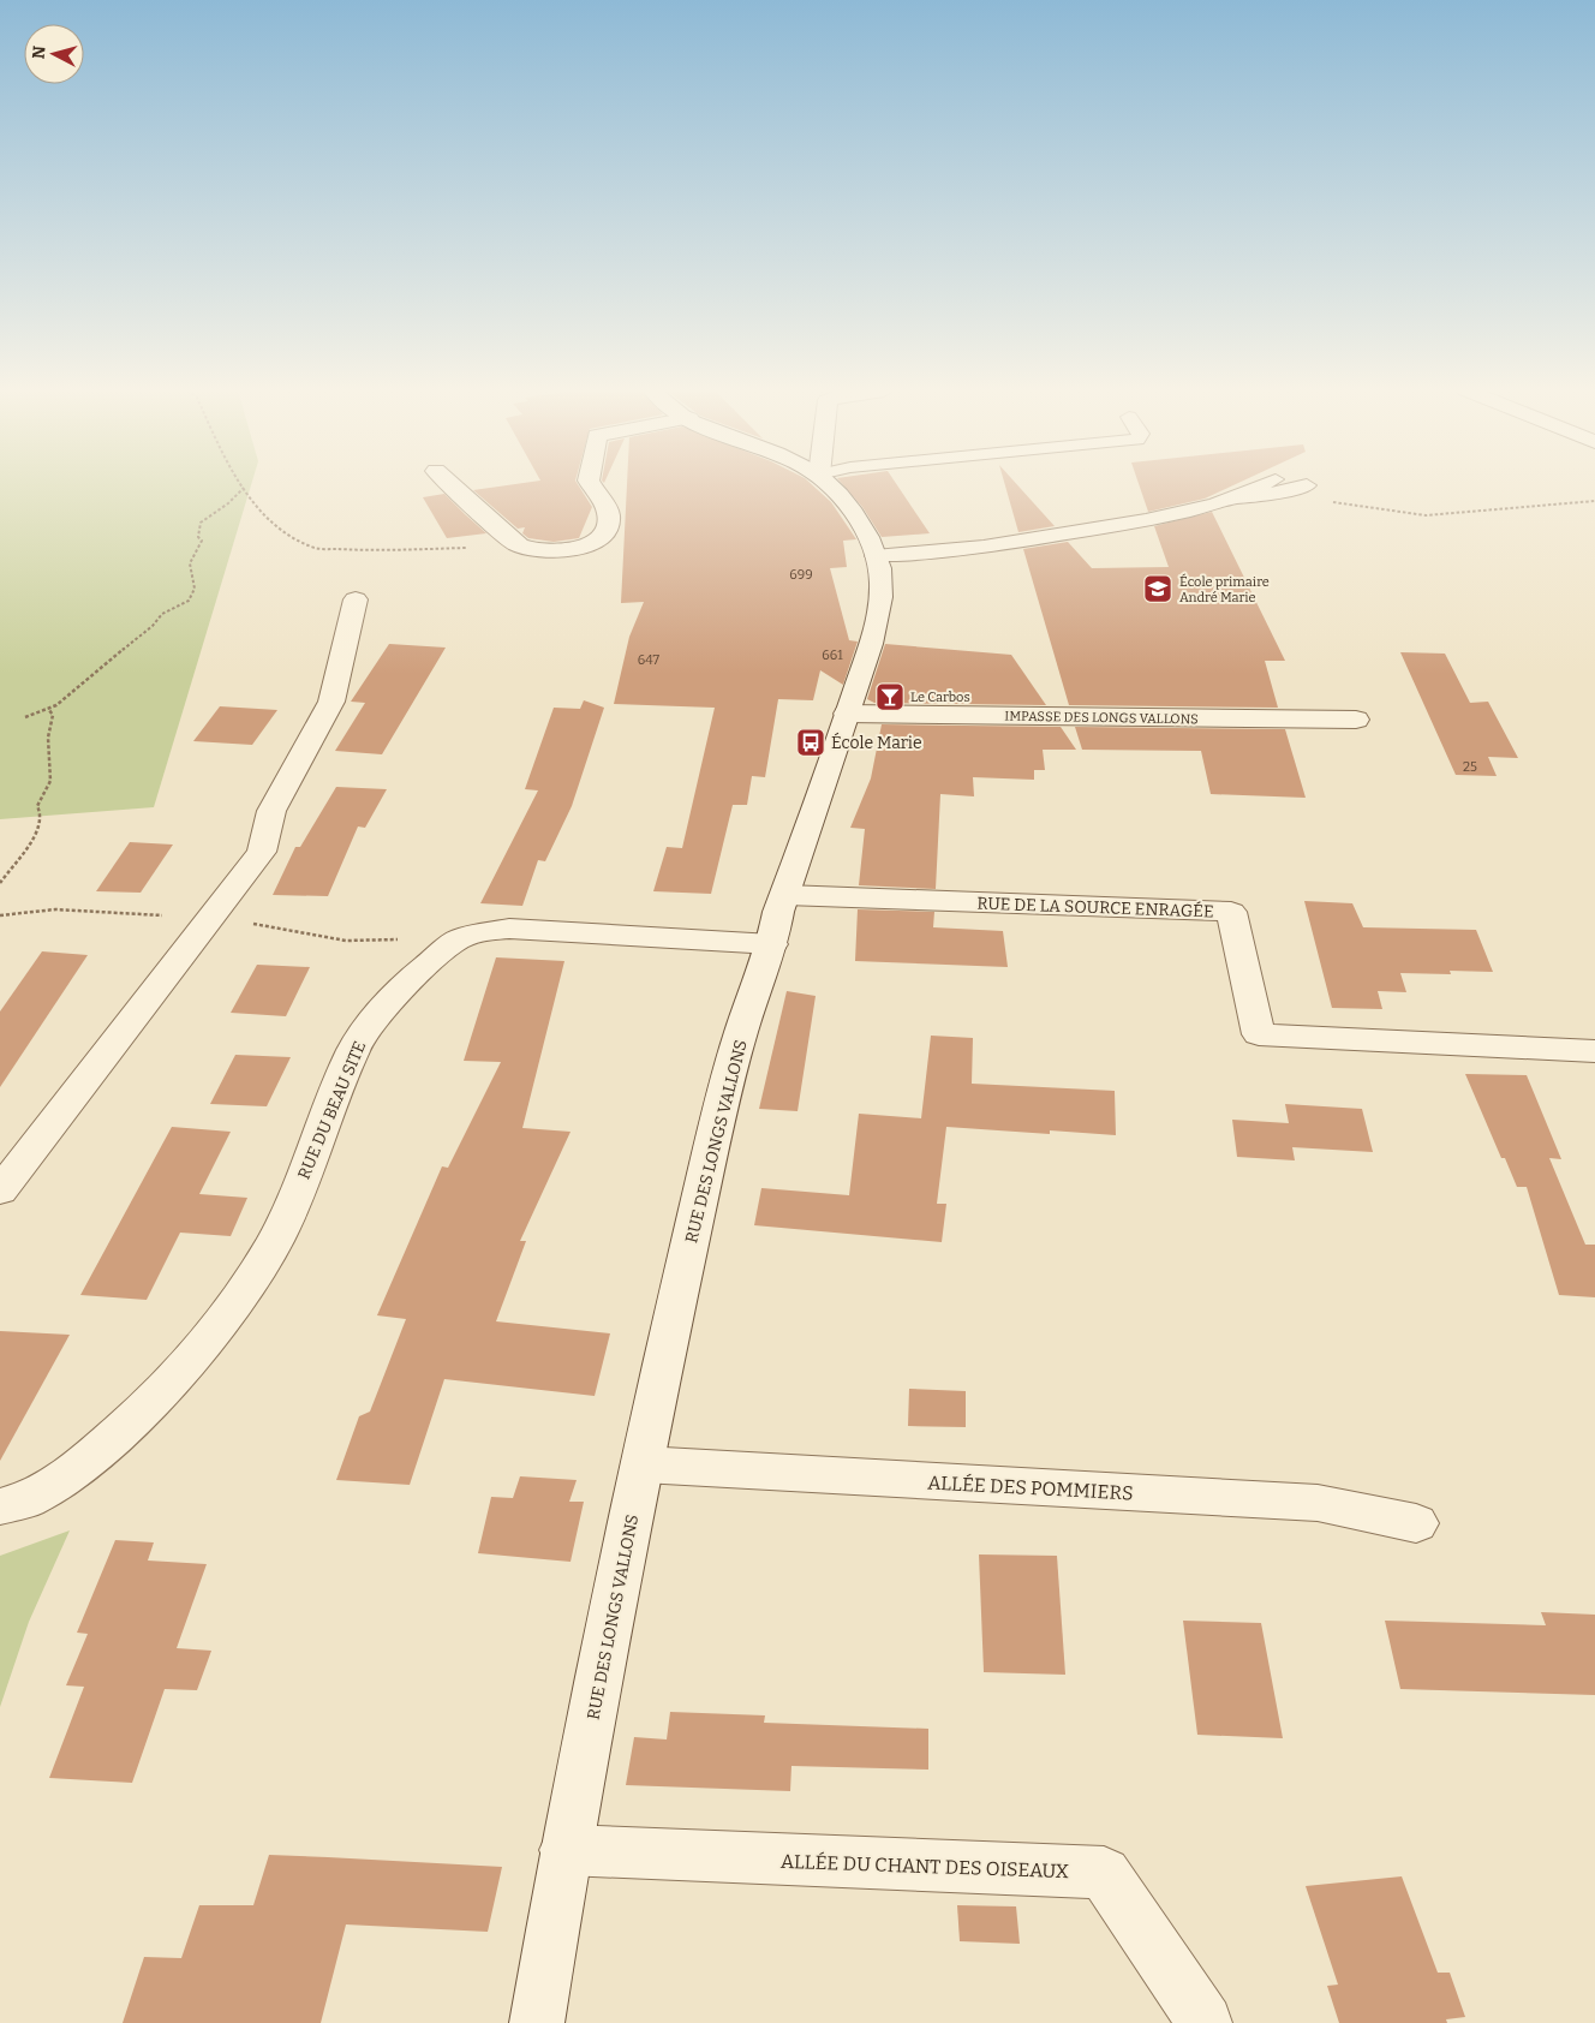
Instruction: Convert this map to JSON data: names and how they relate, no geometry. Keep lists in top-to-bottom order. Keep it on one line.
{"streets":{"street":["IMPASSE DES LONGS VALLONS","RUE DE LA SOURCE ENRAGÉE","RUE DU BEAU SITE","RUE DES LONGS VALLONS","ALLÉE DES POMMIERS","ALLÉE DU CHANT DES OISEAUX"]},"crossings":[["IMPASSE DES LONGS VALLONS","RUE DES LONGS VALLONS"],["RUE DE LA SOURCE ENRAGÉE","RUE DES LONGS VALLONS"],["RUE DU BEAU SITE","RUE DES LONGS VALLONS"],["RUE DES LONGS VALLONS","ALLÉE DES POMMIERS"],["RUE DES LONGS VALLONS","ALLÉE DU CHANT DES OISEAUX"]],"places":{"school or university":["École primaire André Marie"],"bar":["Le Carbos"],"bus stop":["École Marie"]},"house_numbers":["699","661","647","25"],"north":"left"}
